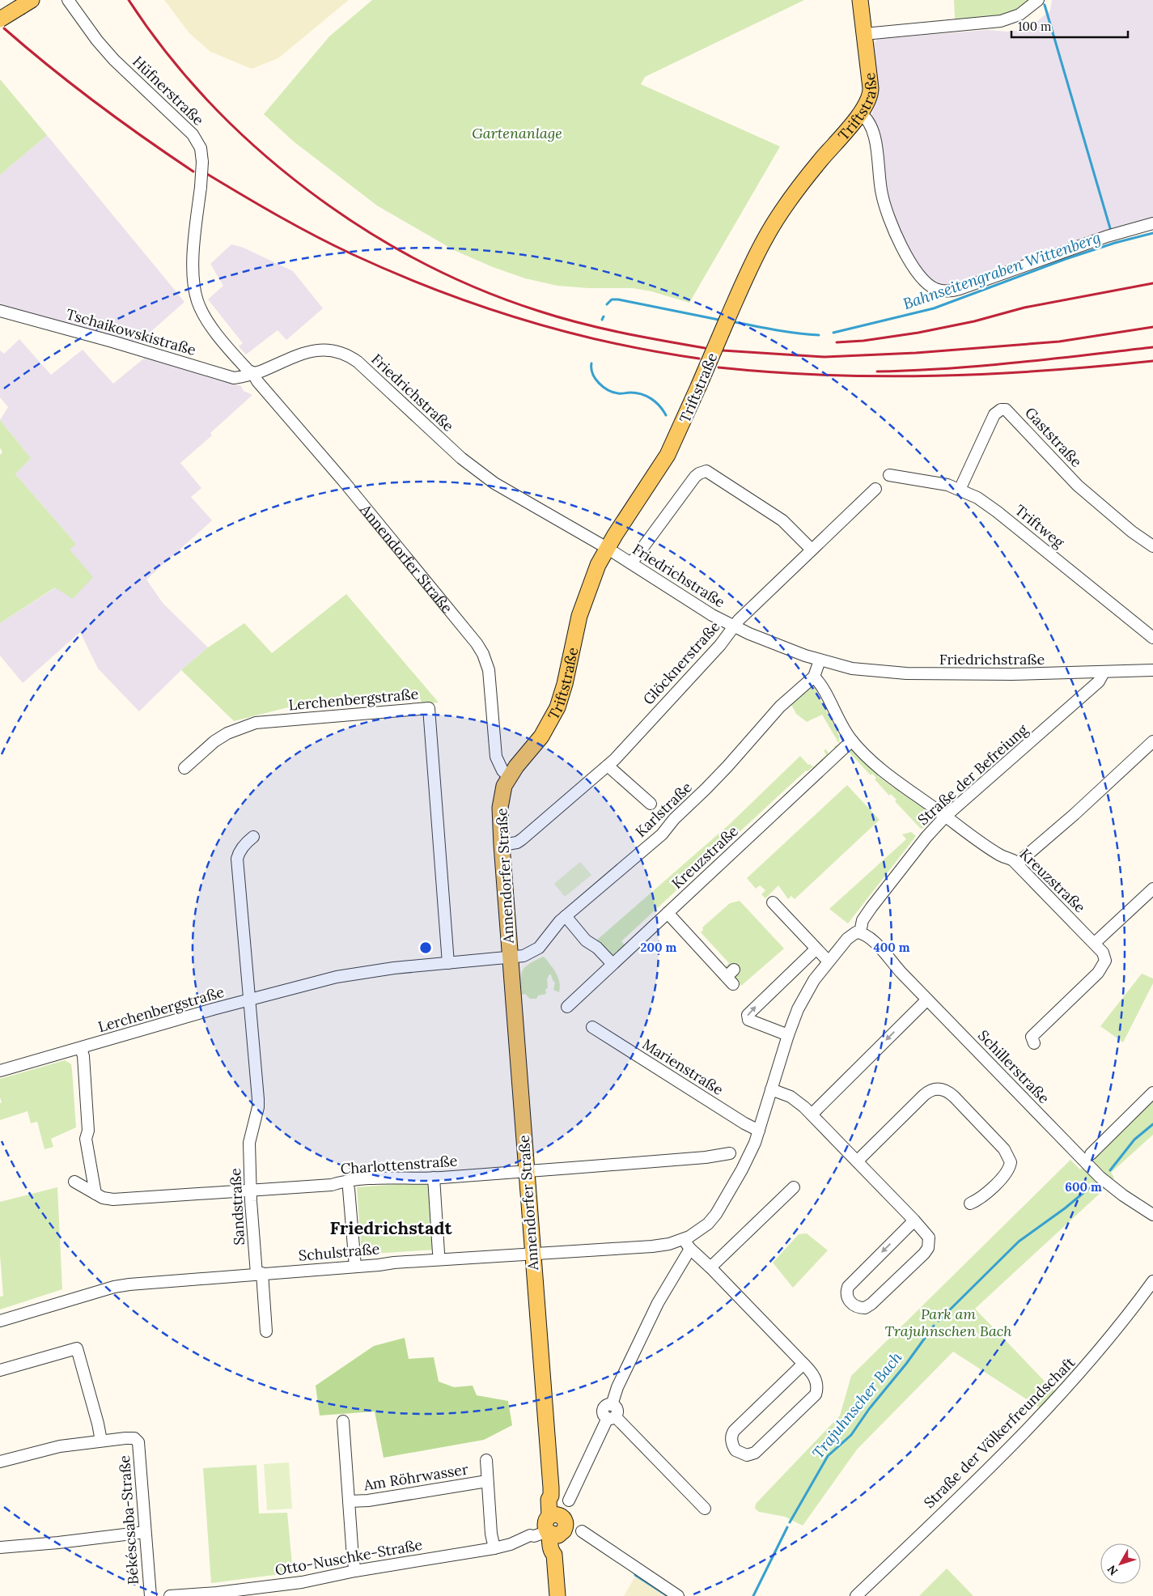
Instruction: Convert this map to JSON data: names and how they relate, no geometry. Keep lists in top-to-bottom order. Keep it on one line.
{"streets":{"main road":["Triftstraße","Annendorfer Straße"],"street":["Hüfnerstraße","Tschaikowskistraße","Friedrichstraße","Gaststraße","Triftweg","Glöcknerstraße","Lerchenbergstraße","Straße der Befreiung","Karlstraße","Kreuzstraße","Marienstraße","Schillerstraße","Charlottenstraße","Sandstraße","Schulstraße","Straße der Völkerfreundschaft","Am Röhrwasser","Békéscsaba-Straße","Otto-Nuschke-Straße"]},"crossings":[["Hüfnerstraße","Annendorfer Straße"],["Triftstraße","Friedrichstraße"],["Triftstraße","Annendorfer Straße"],["Tschaikowskistraße","Friedrichstraße"],["Tschaikowskistraße","Annendorfer Straße"],["Friedrichstraße","Annendorfer Straße"],["Friedrichstraße","Glöcknerstraße"],["Friedrichstraße","Straße der Befreiung"],["Friedrichstraße","Karlstraße"],["Gaststraße","Triftweg"],["Annendorfer Straße","Glöcknerstraße"],["Annendorfer Straße","Lerchenbergstraße"],["Annendorfer Straße","Karlstraße"],["Annendorfer Straße","Charlottenstraße"],["Annendorfer Straße","Schulstraße"],["Annendorfer Straße","Otto-Nuschke-Straße"],["Lerchenbergstraße","Karlstraße"],["Lerchenbergstraße","Sandstraße"],["Straße der Befreiung","Kreuzstraße"],["Straße der Befreiung","Schillerstraße"],["Karlstraße","Kreuzstraße"],["Charlottenstraße","Sandstraße"],["Sandstraße","Schulstraße"],["Am Röhrwasser","Otto-Nuschke-Straße"]],"districts":["Friedrichstadt"],"water":["Bahnseitengraben Wittenberg","Trajuhnscher Bach"],"parks":["Gartenanlage","Park am Trajuhnschen Bach"],"scale_bar":"100 m","north":"bottom left","rings":["200 m","400 m","600 m"]}
